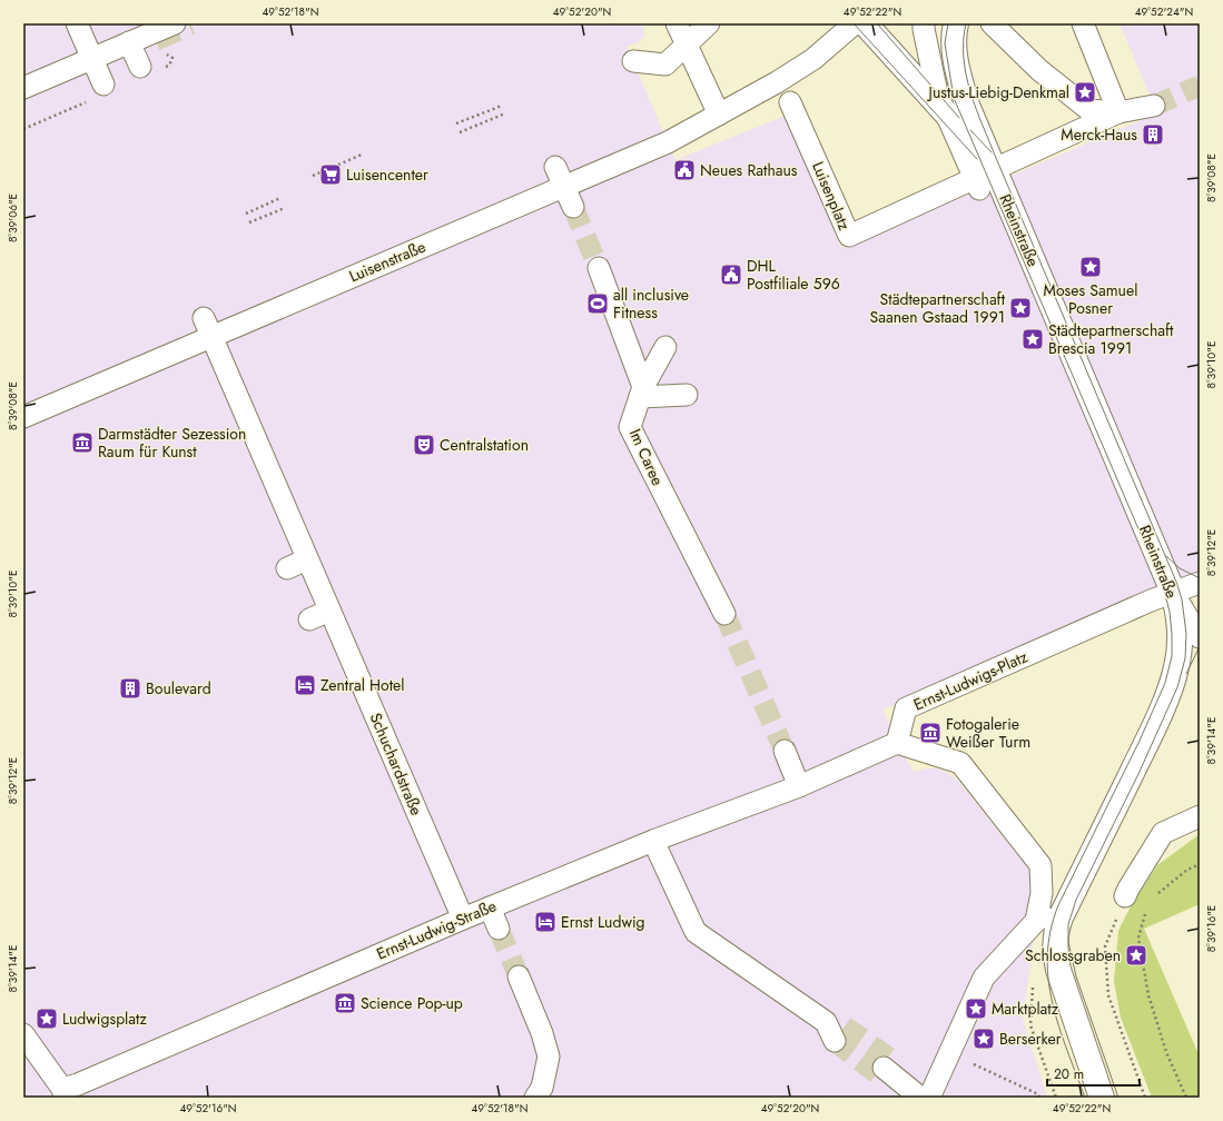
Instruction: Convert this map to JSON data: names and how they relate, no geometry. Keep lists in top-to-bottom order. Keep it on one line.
{"streets":{"street":["Luisenplatz","Rheinstraße","Luisenstraße","Im Caree","Ernst-Ludwigs-Platz","Schuchardstraße","Ernst-Ludwig-Straße"]},"crossings":[["Luisenplatz","Rheinstraße"],["Rheinstraße","Ernst-Ludwigs-Platz"],["Luisenstraße","Schuchardstraße"],["Ernst-Ludwigs-Platz","Ernst-Ludwig-Straße"],["Schuchardstraße","Ernst-Ludwig-Straße"]],"places":{"place":["Justus-Liebig-Denkmal","Moses Samuel Posner","Städtepartnerschaft Saanen Gstaad 1991","Städtepartnerschaft Brescia 1991","Schlossgraben","Marktplatz","Ludwigsplatz","Berserker"],"building":["Merck-Haus","Boulevard"],"public building":["Neues Rathaus","DHL Postfiliale 596"],"supermarket":["Luisencenter"],"sports":["all inclusive Fitness"],"museum":["Darmstädter Sezession Raum für Kunst","Fotogalerie Weißer Turm","Science Pop-up"],"theatre":["Centralstation"],"hotel":["Zentral Hotel","Ernst Ludwig"]},"scale_bar":"20 m","coordinates":["49°52'18\"N","49°52'20\"N","49°52'22\"N","49°52'24\"N","8°39'08\"E","8°39'06\"E","8°39'10\"E","8°39'12\"E","8°39'14\"E","8°39'16\"E","49°52'16\"N"]}
